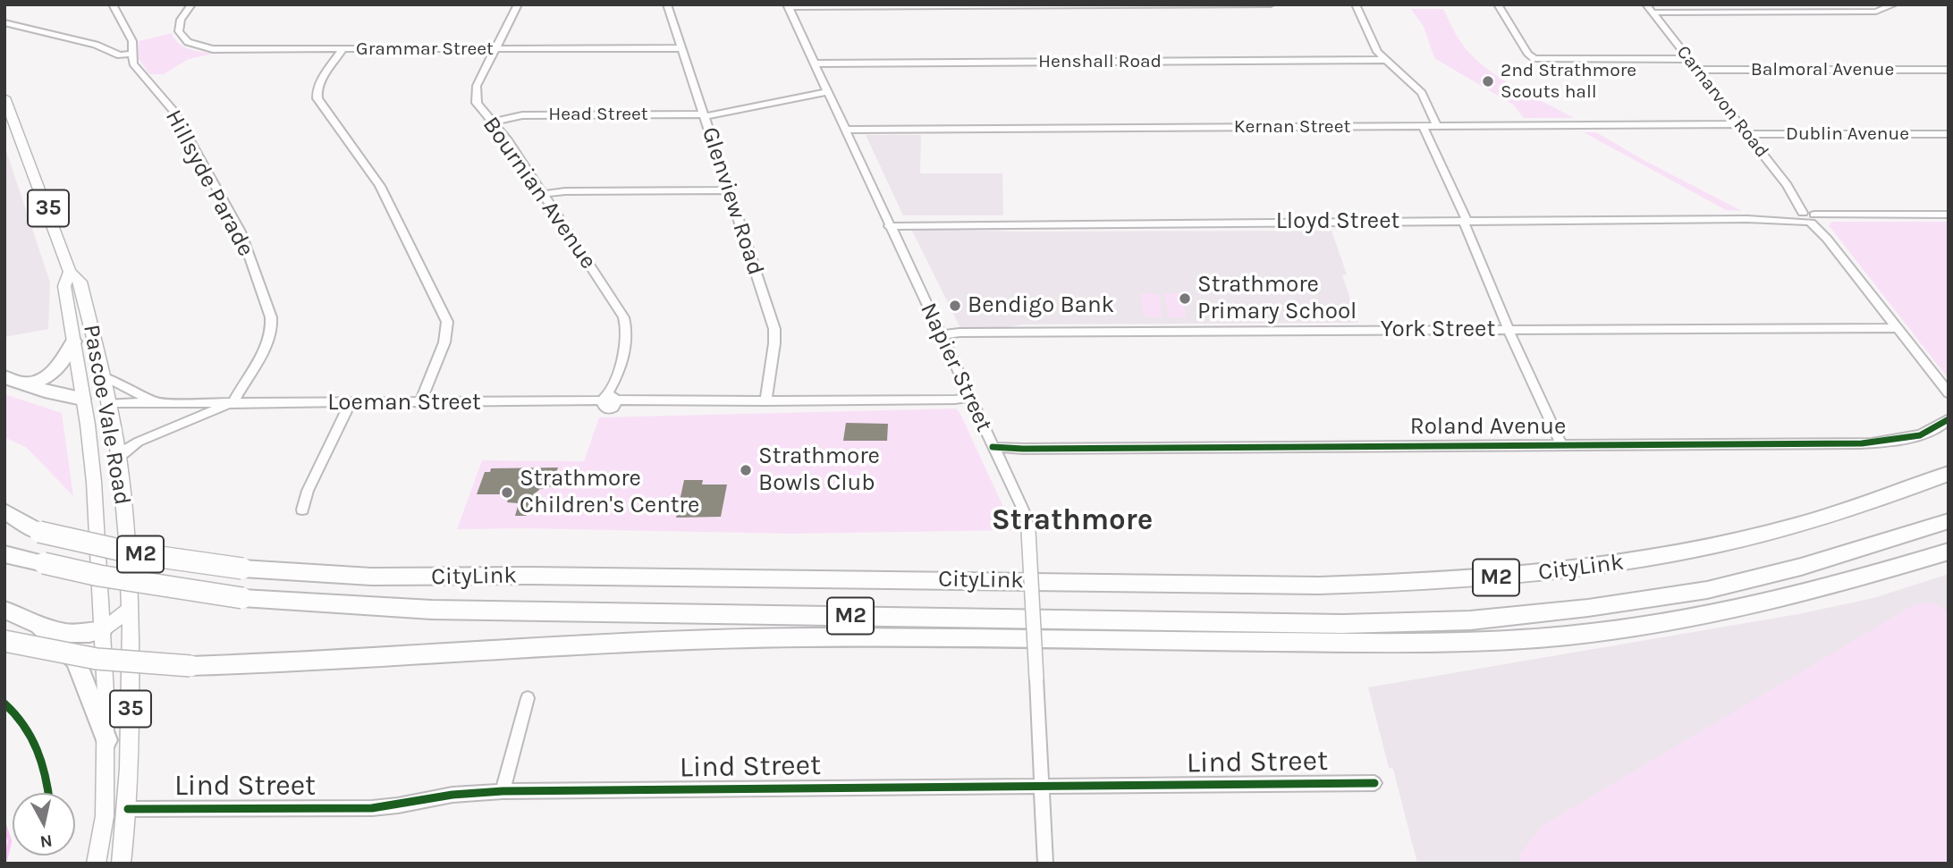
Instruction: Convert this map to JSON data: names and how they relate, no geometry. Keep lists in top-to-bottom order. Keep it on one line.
{"streets":{"highway":["M2","CityLink"],"main road":["35","Pascoe Vale Road"],"street":["Grammar Street","Henshall Road","Balmoral Avenue","Carnarvon Road","Head Street","Kernan Street","Dublin Avenue","Hillsyde Parade","Bournian Avenue","Glenview Road","Lloyd Street","York Street","Napier Street","Loeman Street","Roland Avenue","Lind Street"]},"crossings":[["Grammar Street","Bournian Avenue"],["Grammar Street","Glenview Road"],["Henshall Road","Napier Street"],["Balmoral Avenue","Carnarvon Road"],["Carnarvon Road","Kernan Street"],["Carnarvon Road","Dublin Avenue"],["Carnarvon Road","Lloyd Street"],["Carnarvon Road","York Street"],["Head Street","Bournian Avenue"],["Head Street","Glenview Road"],["Head Street","Napier Street"],["Kernan Street","Napier Street"],["Hillsyde Parade","Loeman Street"],["Bournian Avenue","Loeman Street"],["Glenview Road","Loeman Street"],["Lloyd Street","Napier Street"],["York Street","Napier Street"],["Napier Street","Loeman Street"],["Napier Street","Roland Avenue"],["Napier Street","Lind Street"],["Loeman Street","Pascoe Vale Road"],["Pascoe Vale Road","Lind Street"]],"districts":["Strathmore"],"places":["2nd Strathmore Scouts hall","Strathmore Primary School","Bendigo Bank","Strathmore Bowls Club","Strathmore Children's Centre"],"north":"bottom"}
